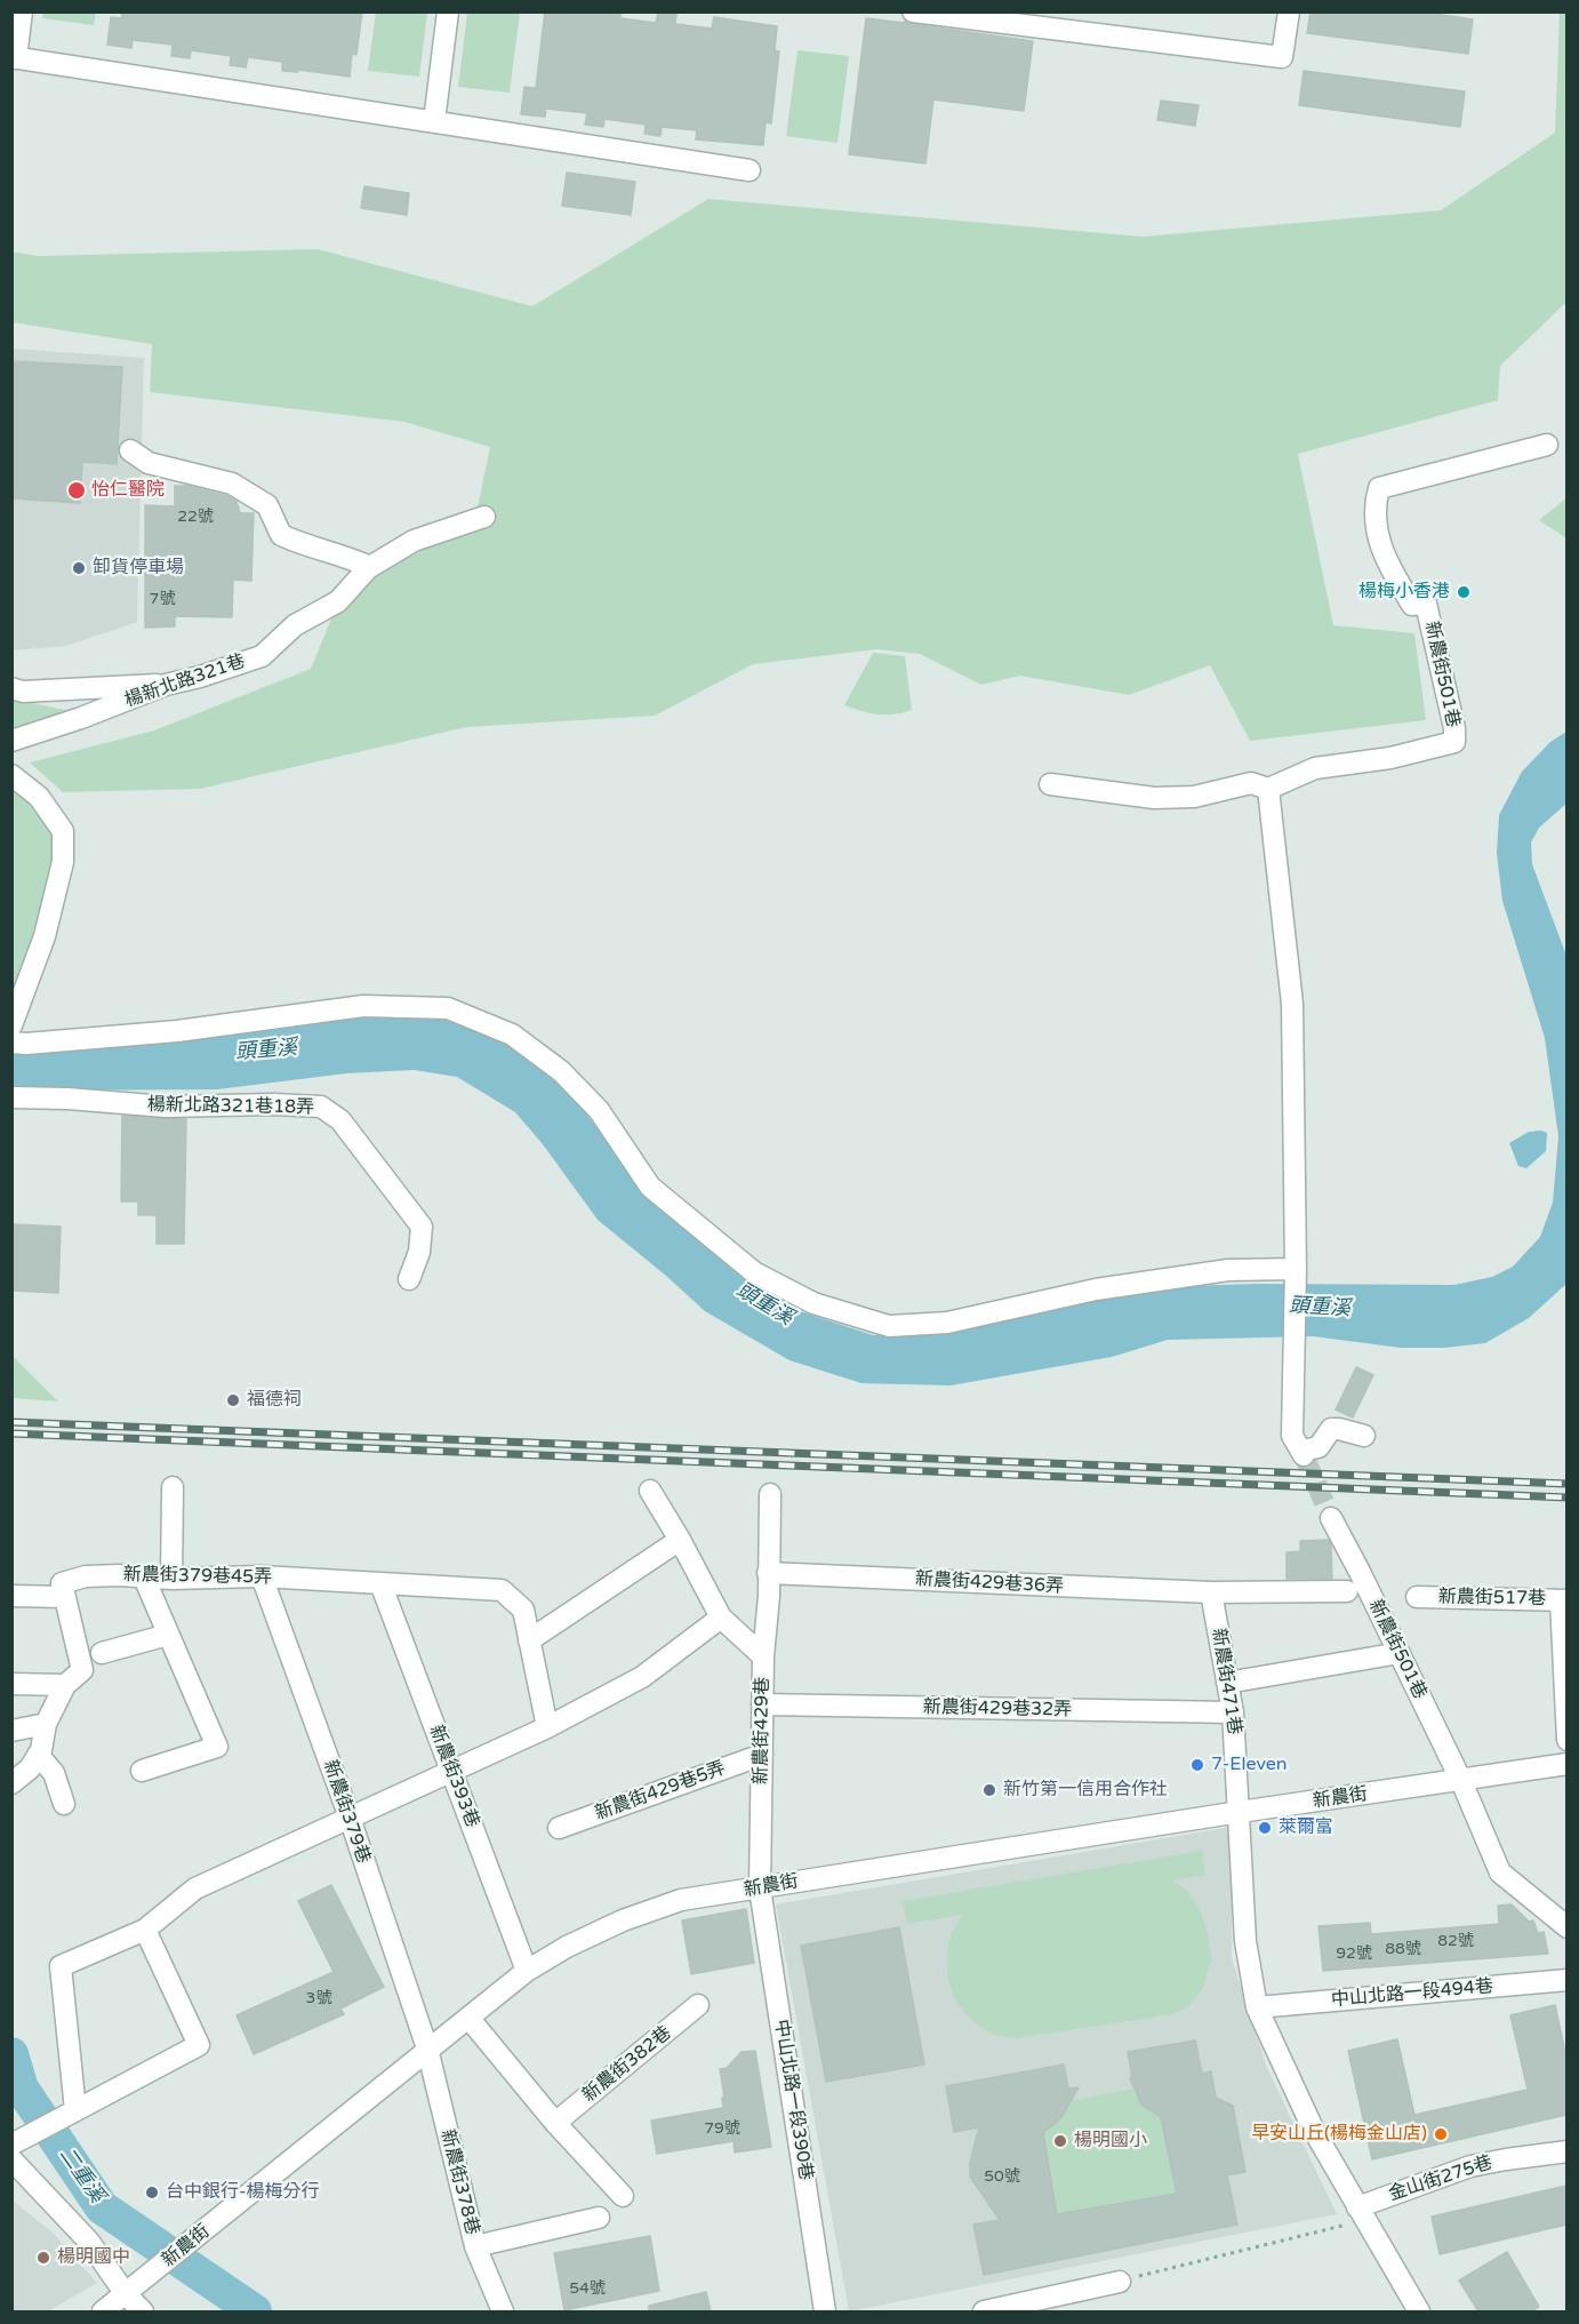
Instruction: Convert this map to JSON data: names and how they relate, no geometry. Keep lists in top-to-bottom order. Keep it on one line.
{"streets":{"street":["新農街501巷","楊新北路321巷","楊新北路321巷18弄","新農街379巷45弄","新農街429巷36弄","新農街517巷","新農街471巷","新農街429巷32弄","新農街429巷","新農街393巷","新農街429巷5弄","新農街","新農街379巷","中山北路一段494巷","新農街382巷","中山北路一段390巷","金山街275巷","新農街378巷"]},"crossings":[["新農街501巷","新農街"],["新農街379巷45弄","新農街393巷"],["新農街379巷45弄","新農街379巷"],["新農街429巷36弄","新農街471巷"],["新農街429巷36弄","新農街429巷"],["新農街471巷","新農街429巷32弄"],["新農街471巷","新農街"],["新農街429巷32弄","新農街429巷"],["新農街429巷","新農街429巷5弄"],["新農街429巷","新農街"],["新農街429巷","中山北路一段390巷"],["新農街393巷","新農街"],["新農街","新農街379巷"],["新農街","中山北路一段390巷"],["新農街","新農街378巷"],["新農街379巷","新農街378巷"]],"water":["頭重溪","二重溪"],"places":["怡仁醫院","卸貨停車場","楊梅小香港","福德祠","7-Eleven","新竹第一信用合作社","萊爾富","早安山丘(楊梅金山店)","楊明國小","台中銀行-楊梅分行","楊明國中"],"house_numbers":["22號","7號","82號","88號","92號","3號","79號","50號","54號"]}
